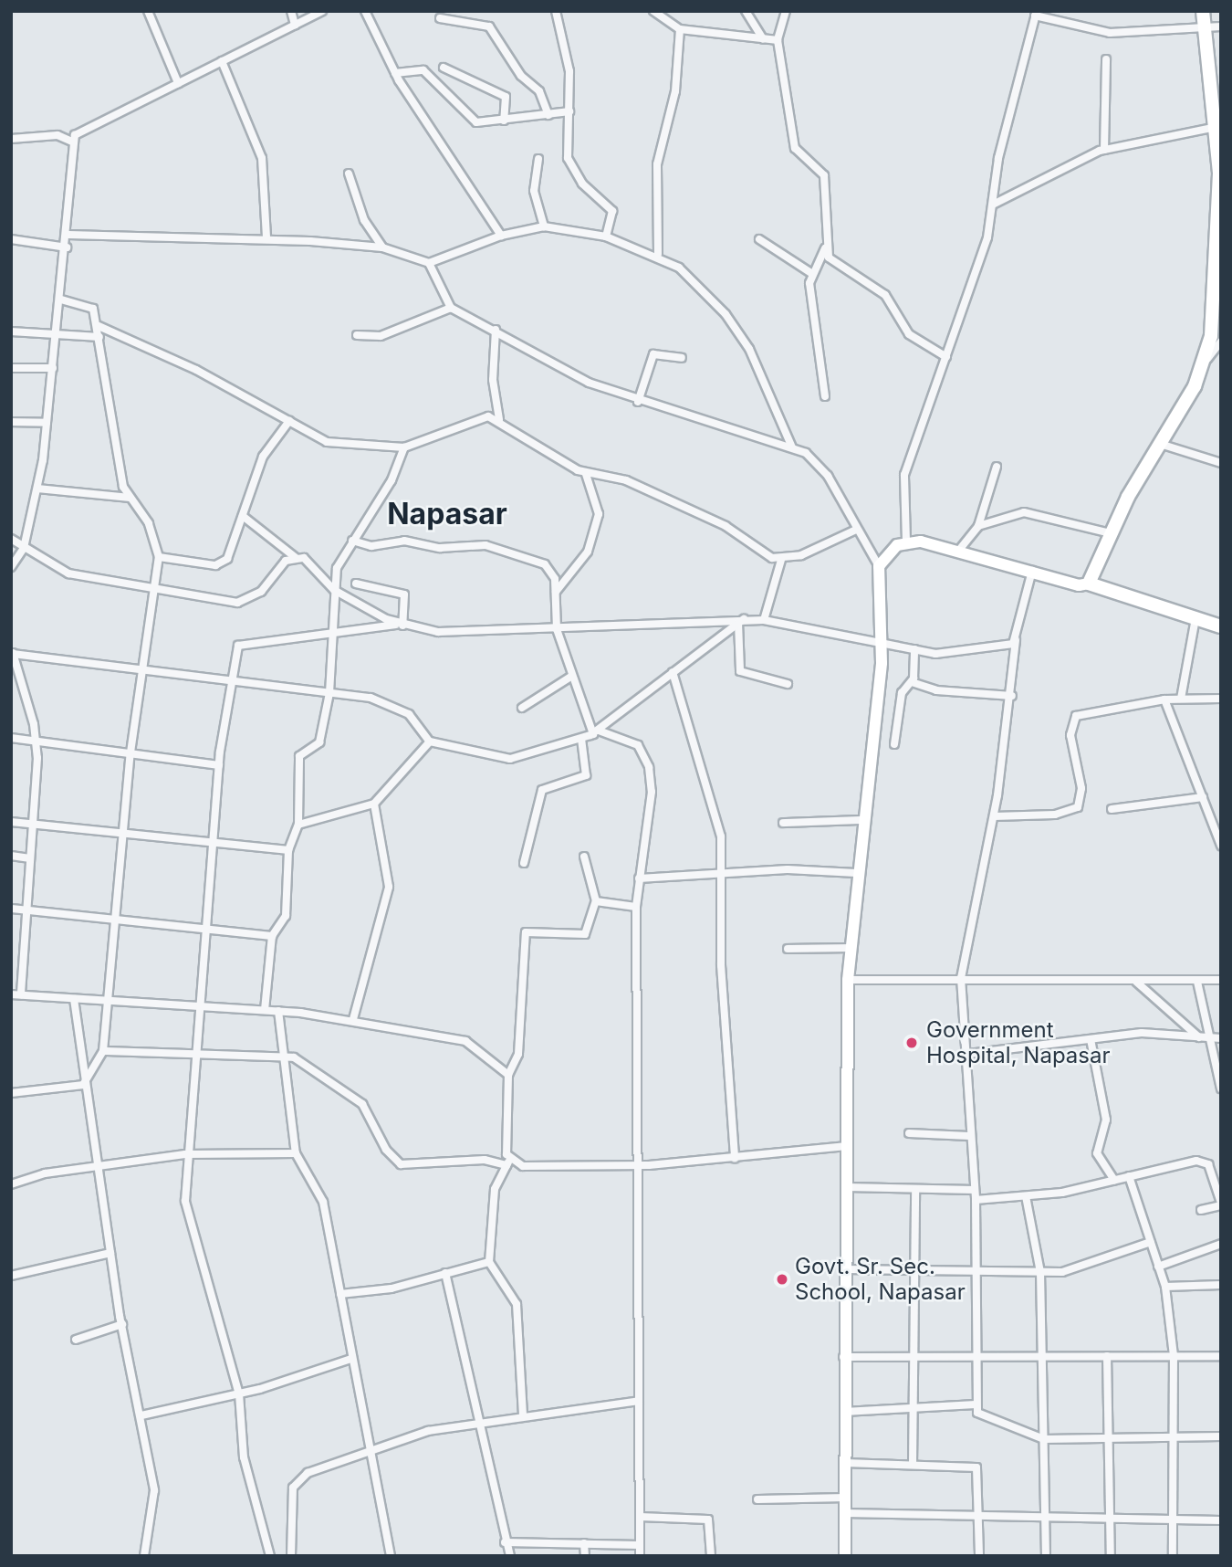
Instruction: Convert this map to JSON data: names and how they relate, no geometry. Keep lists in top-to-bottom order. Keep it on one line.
{"districts":["Napasar"],"places":["Government Hospital, Napasar","Govt. Sr. Sec. School, Napasar"]}
